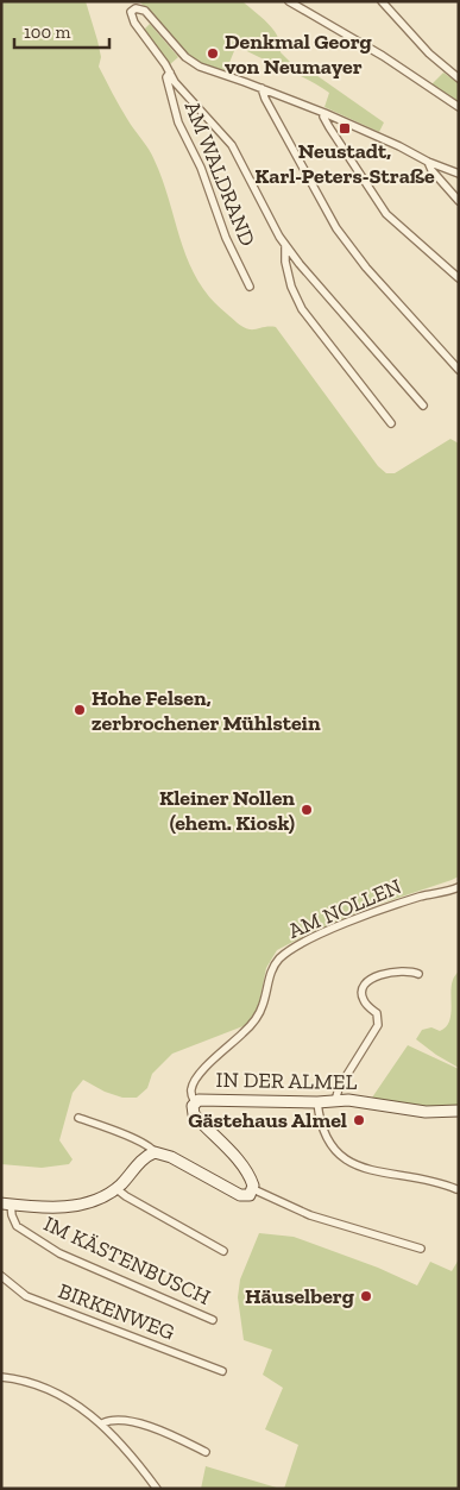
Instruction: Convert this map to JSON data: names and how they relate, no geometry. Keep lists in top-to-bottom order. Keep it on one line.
{"streets":{"street":["AM WALDRAND","AM NOLLEN","IN DER ALMEL","IM KÄSTENBUSCH","BIRKENWEG"]},"crossings":[["AM NOLLEN","IN DER ALMEL"]],"places":{"other":["Denkmal Georg von Neumayer","Hohe Felsen, zerbrochener Mühlstein","Kleiner Nollen (ehem. Kiosk)","Gästehaus Almel","Häuselberg"],"transit":["Neustadt, Karl-Peters-Straße"]},"scale_bar":"100 m"}
